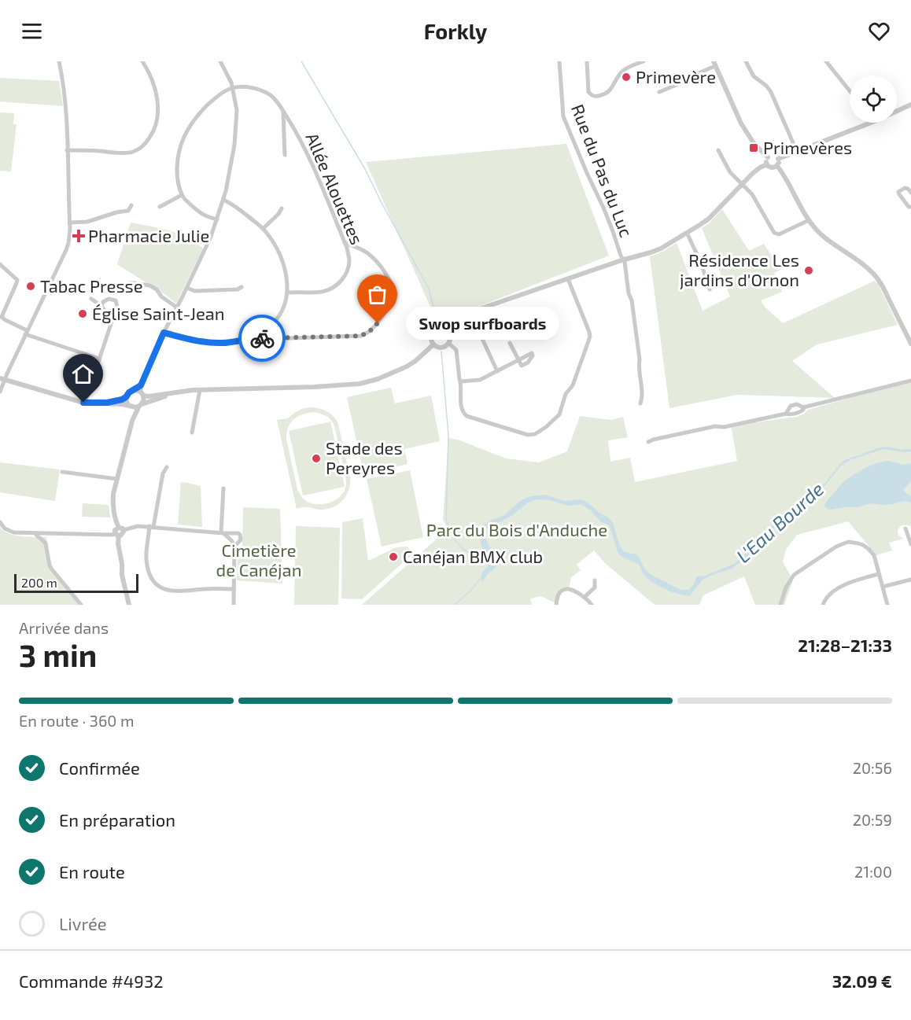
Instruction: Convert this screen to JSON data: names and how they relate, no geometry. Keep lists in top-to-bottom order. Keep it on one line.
{"streets":{"street":["Rue du Pas du Luc","Allée Alouettes"]},"water":["L'Eau Bourde"],"parks":["Parc du Bois d'Anduche","Cimetière de Canéjan"],"places":{"other":["Primevère","Résidence Les jardins d'Ornon","Tabac Presse","Église Saint-Jean","Swop surfboards","Stade des Pereyres","Canéjan BMX club"],"transit":["Primevères"],"health":["Pharmacie Julie"]},"scale_bar":"200 m","page":{"header":"Forkly","bubble":"Swop surfboards","scale":"200 m","heading":["3 min","Arrivée dans","21:28–21:33"],"panel":["Commande #4932","32.09 €"],"bar":"En route · 360 m","list":[["Confirmée","20:56"],["En préparation","20:59"],["En route","21:00"],"Livrée"]}}
